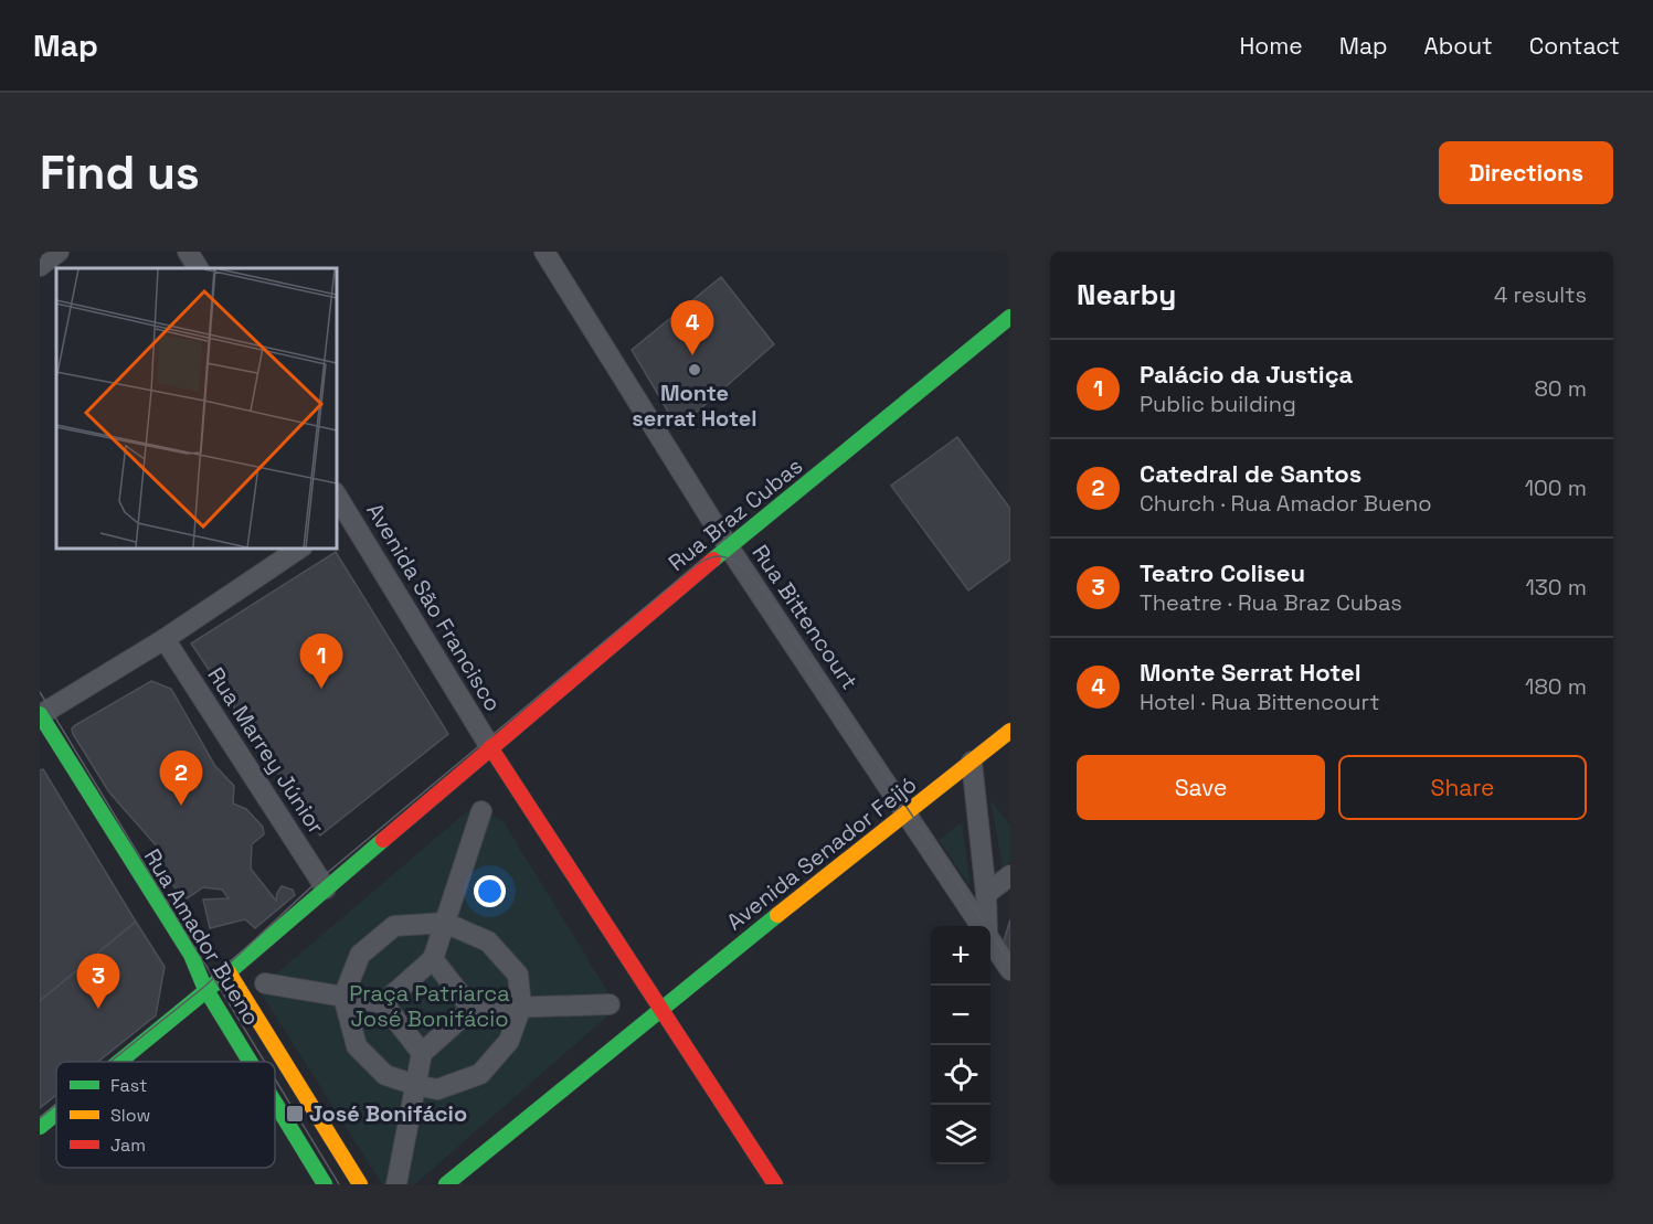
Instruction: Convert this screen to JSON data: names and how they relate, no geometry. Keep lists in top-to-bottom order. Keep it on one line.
{"streets":{"main road":["Rua Braz Cubas","Avenida Senador Feijó","Rua Amador Bueno"],"street":["Avenida São Francisco","Rua Bittencourt","Rua Marrey Júnior"]},"crossings":[["Rua Braz Cubas","Avenida São Francisco"],["Rua Braz Cubas","Rua Bittencourt"],["Rua Bittencourt","Avenida Senador Feijó"]],"parks":["Praça Patriarca José Bonifácio"],"places":{"other":["Monte serrat Hotel"],"transit":["José Bonifácio"]},"legend":["Fast","Slow","Jam"],"page":{"header":"Map","nav":["Home","Map","About","Contact"],"buttons":["Directions",["Save","Share"]],"title":"Find us","heading":["Nearby","4 results"],"pins":["4","1","2","3"],"list":[{"mark":"1","name":"Palácio da Justiça","note":"Public building","value":"80 m"},{"mark":"2","name":"Catedral de Santos","note":"Church · Rua Amador Bueno","value":"100 m"},{"mark":"3","name":"Teatro Coliseu","note":"Theatre · Rua Braz Cubas","value":"130 m"},{"mark":"4","name":"Monte Serrat Hotel","note":"Hotel · Rua Bittencourt","value":"180 m"}],"map_buttons":["+","−"]}}
